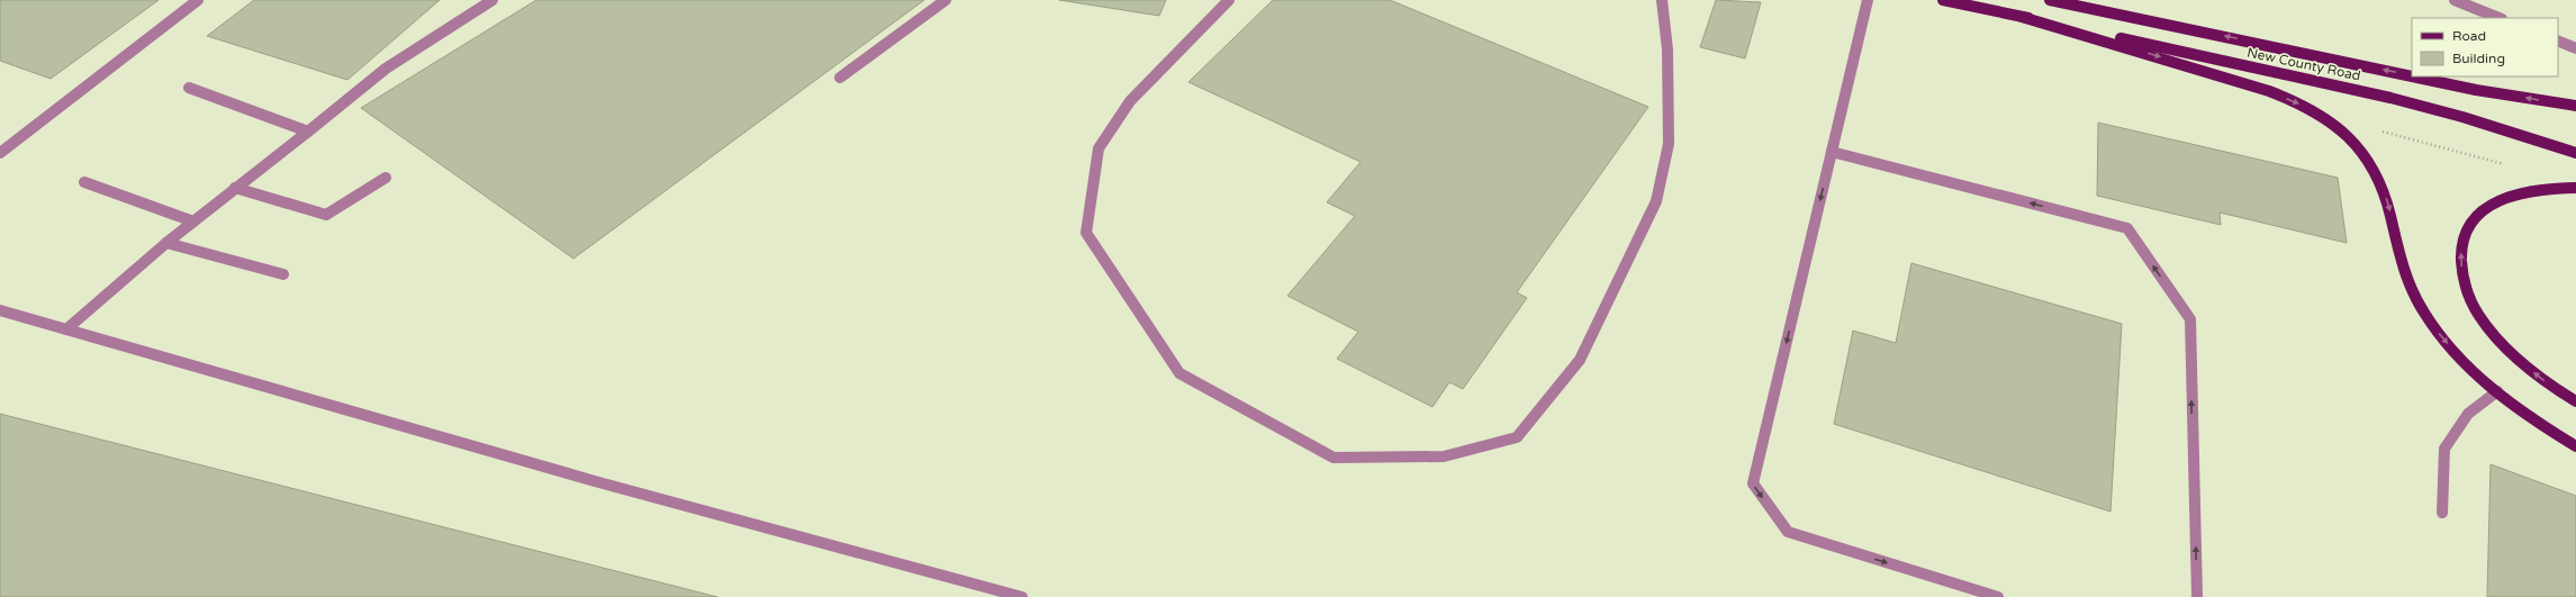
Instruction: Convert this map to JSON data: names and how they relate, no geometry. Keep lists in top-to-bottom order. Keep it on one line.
{"streets":{"main road":["New County Road"]},"legend":["Road","Building"]}
